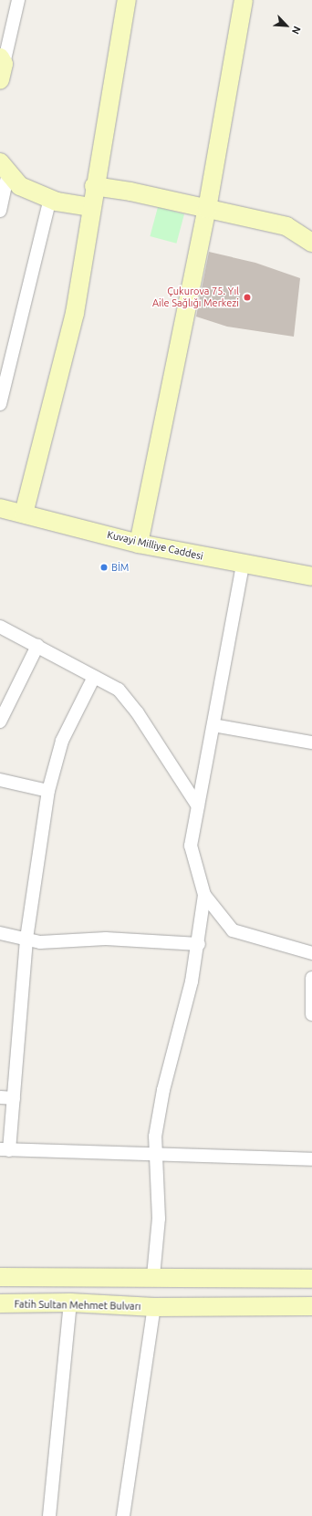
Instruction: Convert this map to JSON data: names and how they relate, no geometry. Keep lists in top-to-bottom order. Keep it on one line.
{"streets":{"street":["Kuvayi Milliye Caddesi","Fatih Sultan Mehmet Bulvarı"]},"places":["Çukurova 75. Yıl Aile Sağlığı Merkezi","BİM"],"north":"bottom right"}
